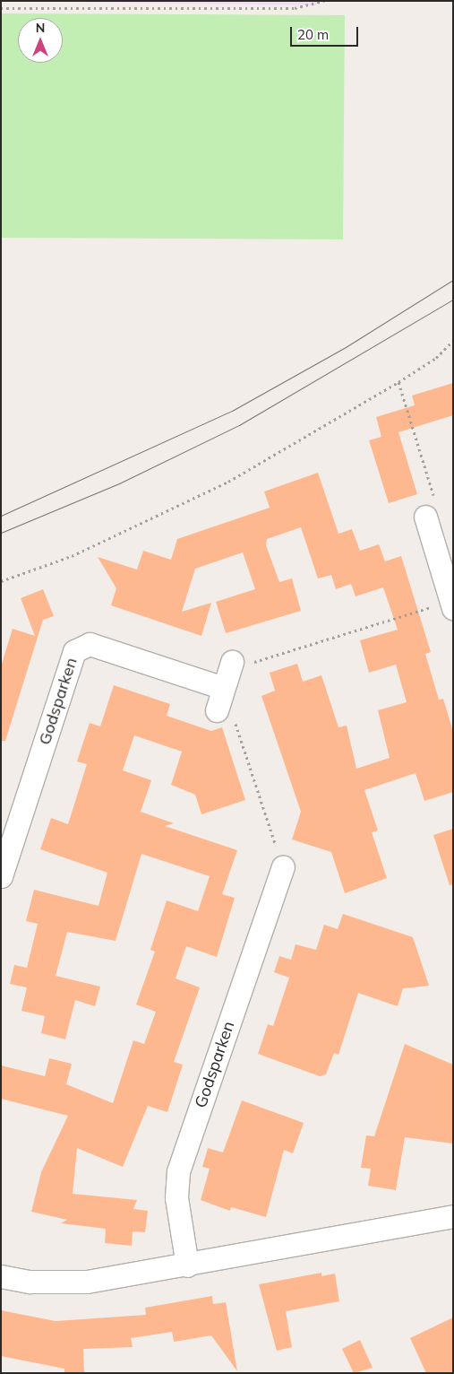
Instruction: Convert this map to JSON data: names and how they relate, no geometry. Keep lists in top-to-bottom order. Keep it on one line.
{"streets":{"street":["Godsparken"]},"scale_bar":"20 m","north":"top"}
